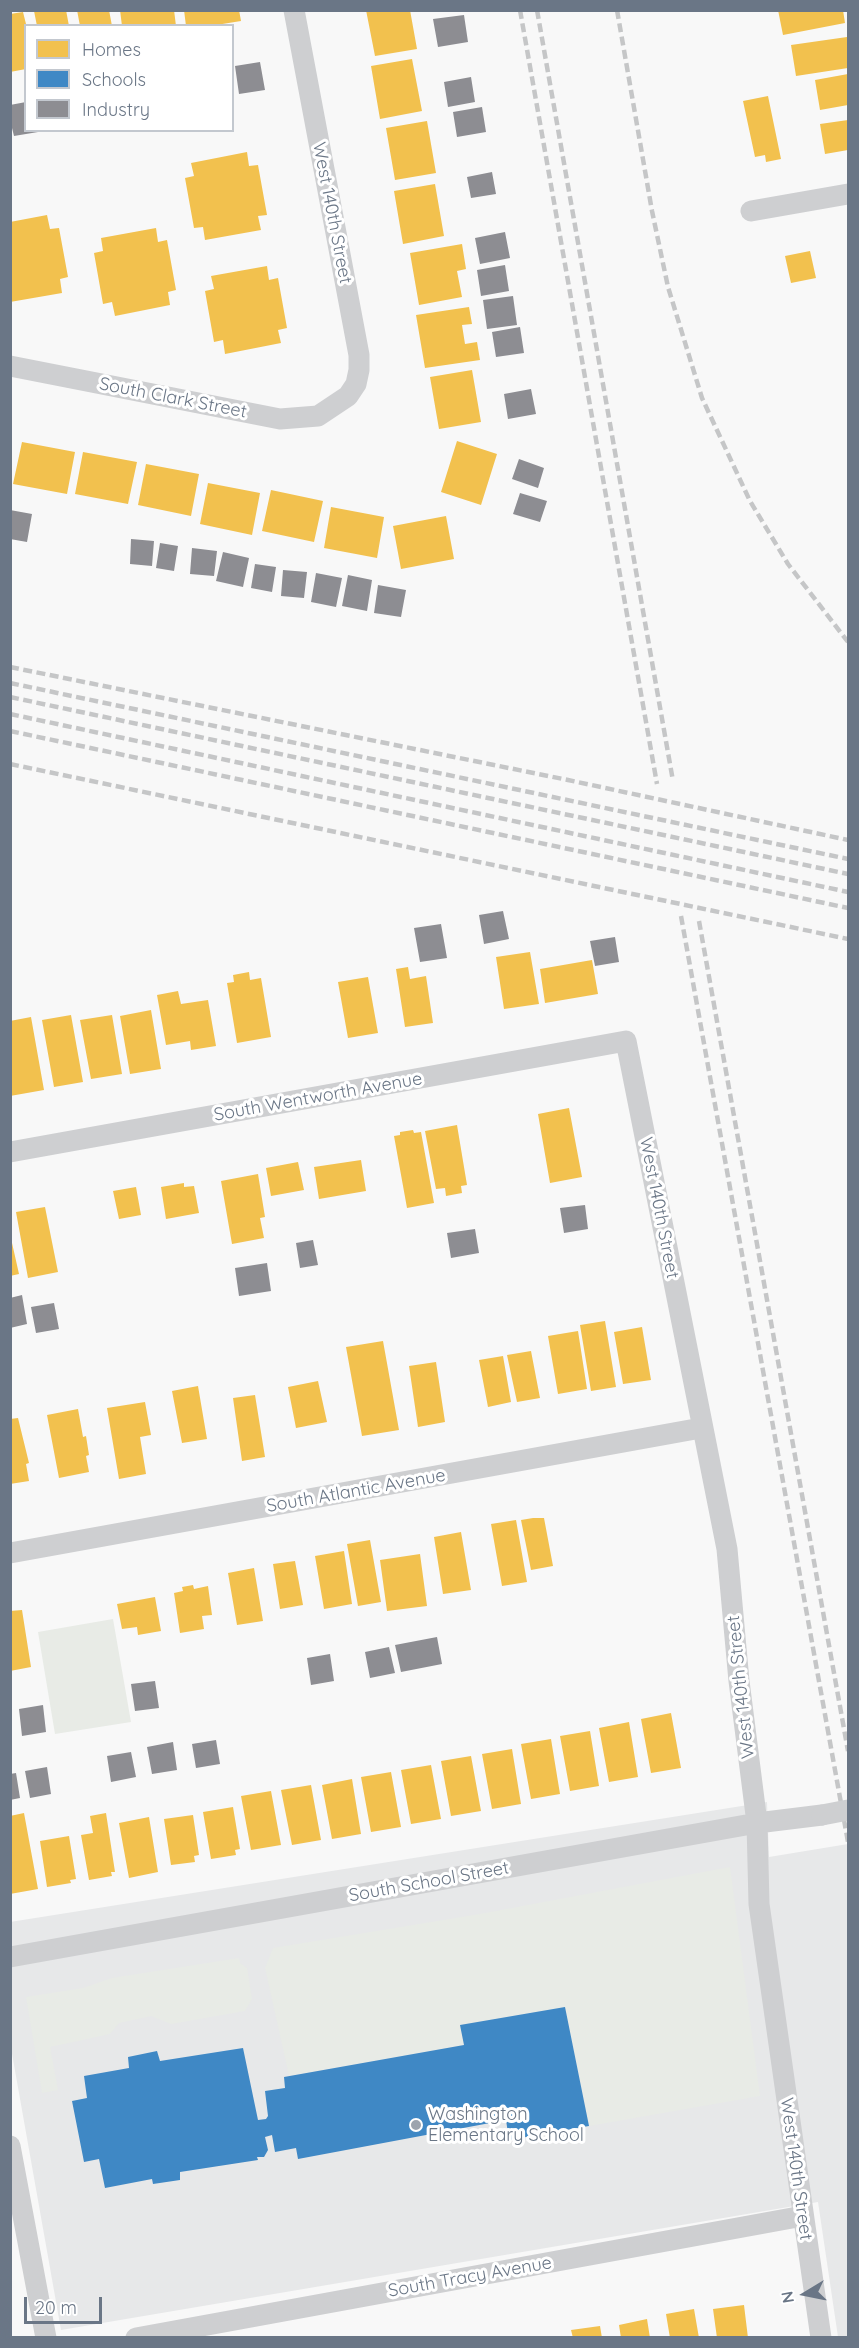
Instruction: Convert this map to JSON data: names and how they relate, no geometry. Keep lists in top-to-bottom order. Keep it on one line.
{"streets":{"street":["West 140th Street","South Clark Street","South Wentworth Avenue","South Atlantic Avenue","South School Street","South Tracy Avenue"]},"crossings":[["West 140th Street","South Clark Street"],["West 140th Street","South Wentworth Avenue"],["West 140th Street","South Atlantic Avenue"],["West 140th Street","South School Street"],["West 140th Street","South Tracy Avenue"]],"places":["Washington Elementary School"],"legend":["Homes","Schools","Industry"],"scale_bar":"20 m","north":"left"}
